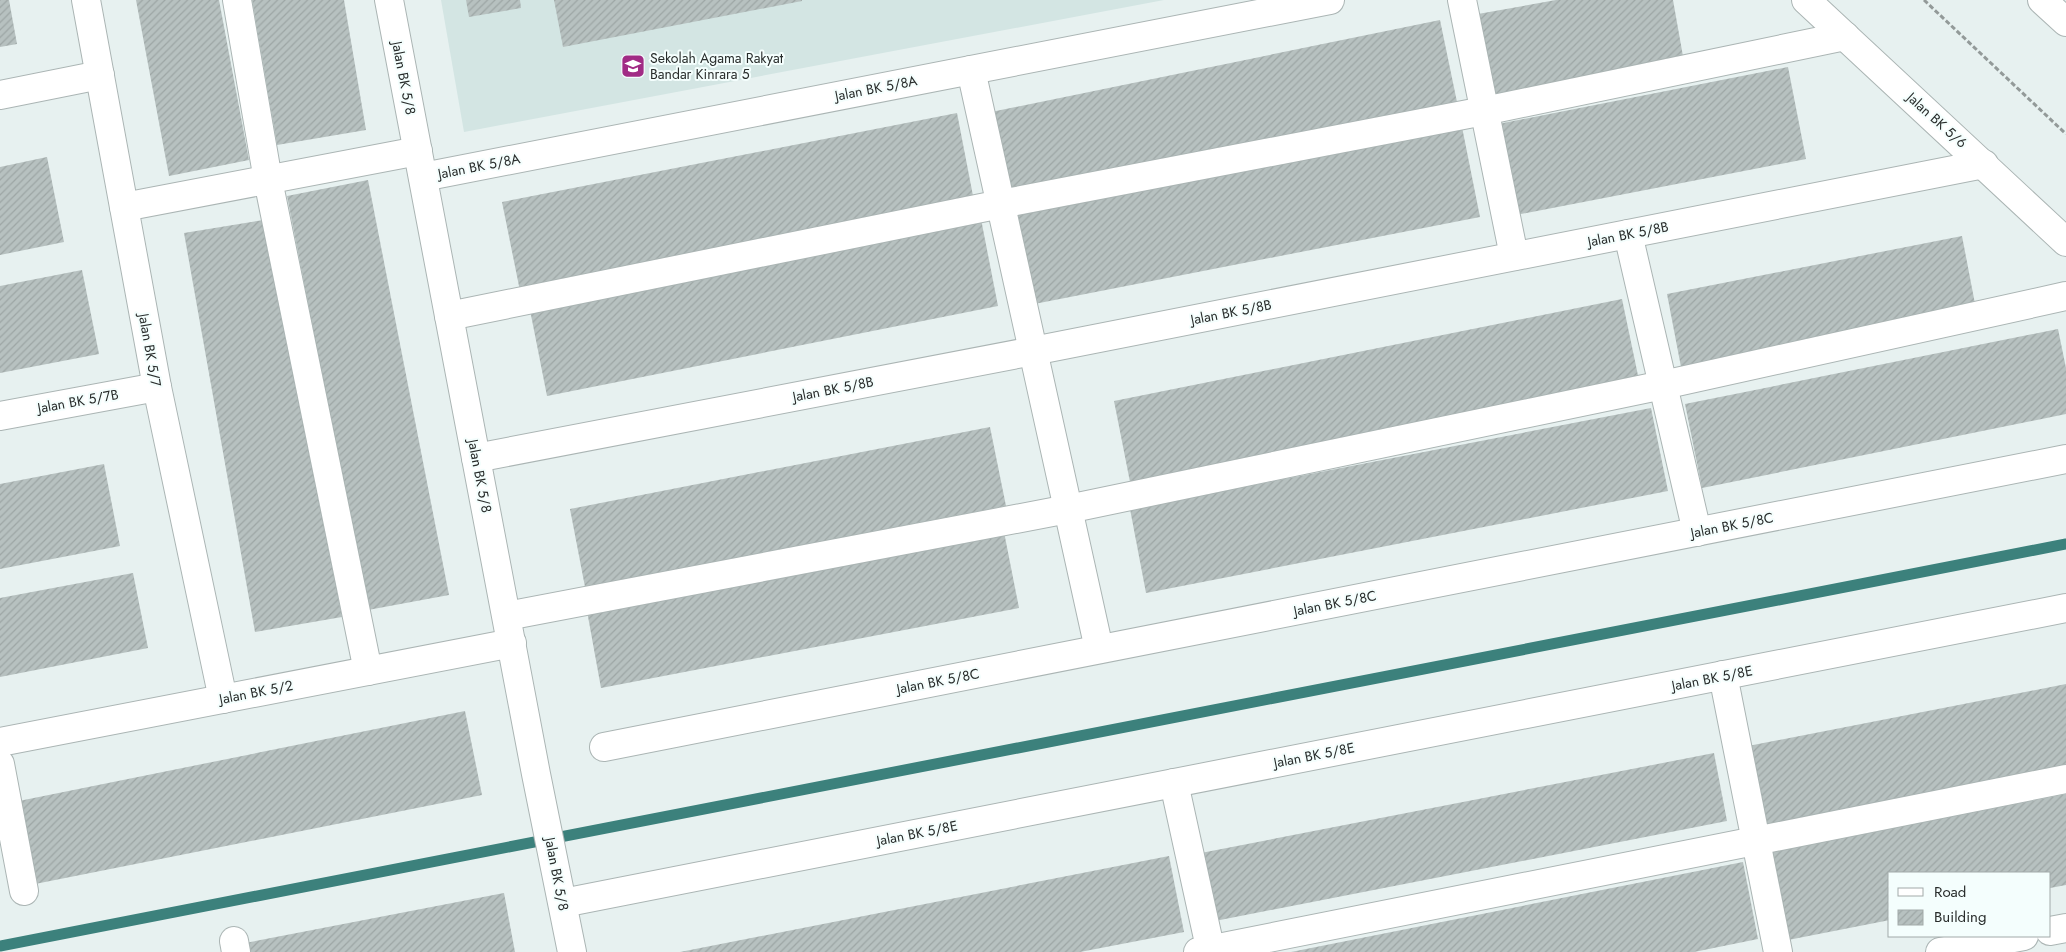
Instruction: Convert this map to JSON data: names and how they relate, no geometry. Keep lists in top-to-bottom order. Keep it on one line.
{"streets":{"street":["Jalan BK 5/8","Jalan BK 5/8A","Jalan BK 5/6","Jalan BK 5/8B","Jalan BK 5/7","Jalan BK 5/7B","Jalan BK 5/8C","Jalan BK 5/8E","Jalan BK 5/2"]},"crossings":[["Jalan BK 5/8","Jalan BK 5/8A"],["Jalan BK 5/8","Jalan BK 5/8B"],["Jalan BK 5/8","Jalan BK 5/8E"],["Jalan BK 5/8","Jalan BK 5/2"],["Jalan BK 5/8A","Jalan BK 5/7"],["Jalan BK 5/6","Jalan BK 5/8B"],["Jalan BK 5/7","Jalan BK 5/7B"],["Jalan BK 5/7","Jalan BK 5/2"]],"places":{"school or university":["Sekolah Agama Rakyat Bandar Kinrara 5"]},"legend":["Road","Building"]}
